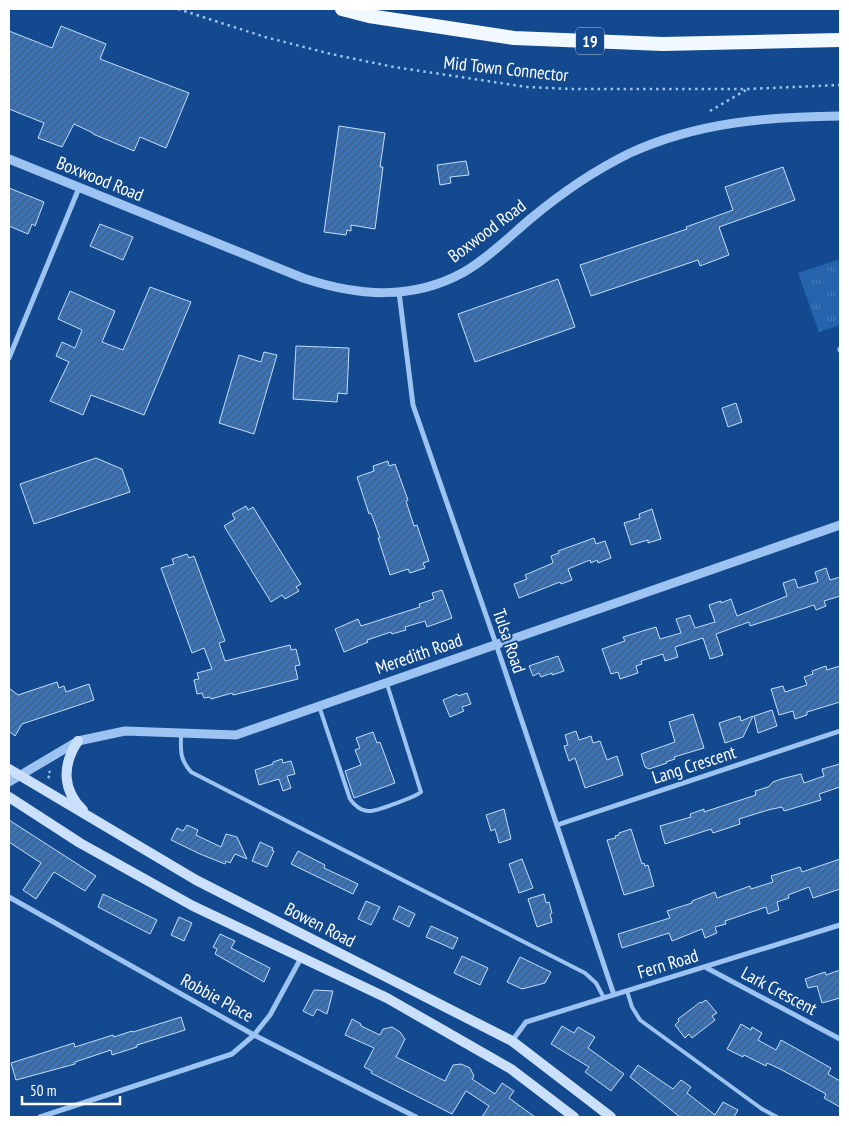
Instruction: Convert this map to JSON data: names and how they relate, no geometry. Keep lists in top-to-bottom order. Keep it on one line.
{"streets":{"highway":["19"],"main road":["Bowen Road"],"street":["Boxwood Road","Tulsa Road","Meredith Road","Lang Crescent","Fern Road","Lark Crescent","Robbie Place"],"path":["Mid Town Connector"]},"crossings":[["Boxwood Road","Tulsa Road"],["Tulsa Road","Meredith Road"],["Tulsa Road","Lang Crescent"],["Tulsa Road","Fern Road"],["Meredith Road","Bowen Road"],["Bowen Road","Fern Road"],["Fern Road","Lark Crescent"]],"scale_bar":"50 m"}
